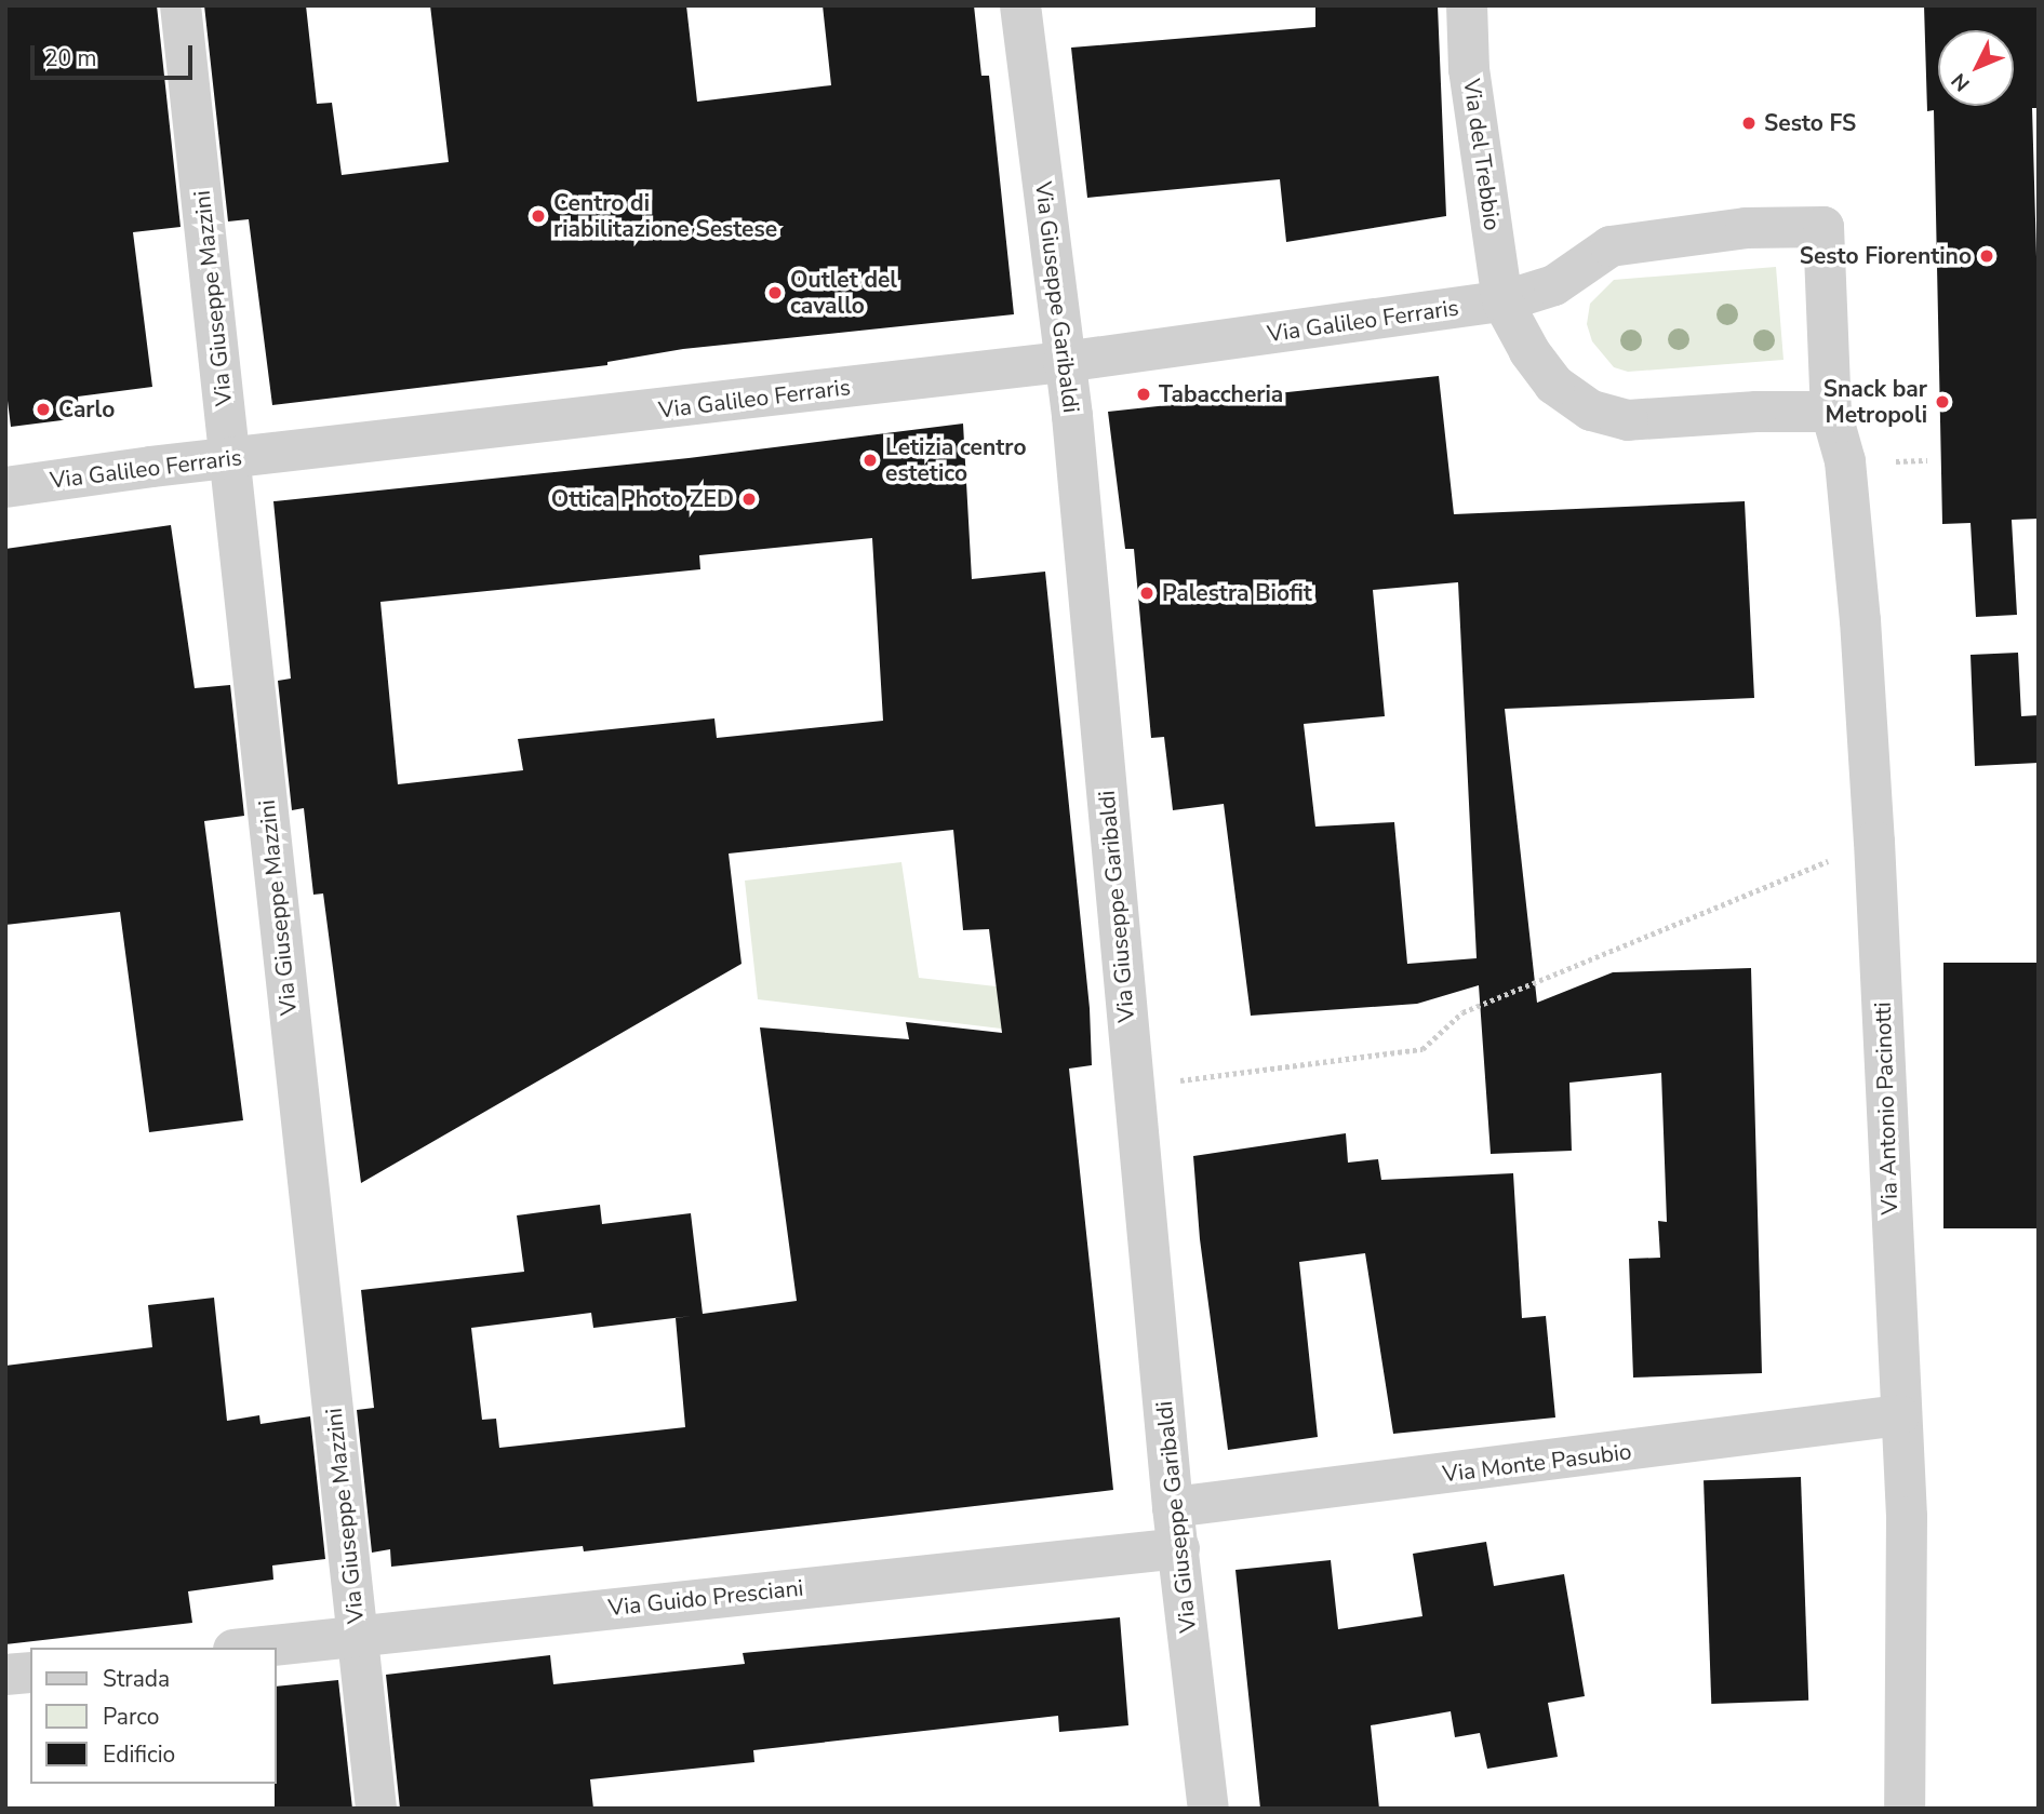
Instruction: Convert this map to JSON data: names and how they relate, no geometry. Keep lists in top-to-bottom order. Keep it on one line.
{"streets":{"street":["Via del Trebbio","Via Giuseppe Garibaldi","Via Giuseppe Mazzini","Via Galileo Ferraris","Via Antonio Pacinotti","Via Monte Pasubio","Via Guido Presciani"]},"crossings":[["Via del Trebbio","Via Galileo Ferraris"],["Via Giuseppe Garibaldi","Via Galileo Ferraris"],["Via Giuseppe Garibaldi","Via Monte Pasubio"],["Via Giuseppe Garibaldi","Via Guido Presciani"],["Via Giuseppe Mazzini","Via Galileo Ferraris"],["Via Giuseppe Mazzini","Via Guido Presciani"],["Via Galileo Ferraris","Via Antonio Pacinotti"],["Via Antonio Pacinotti","Via Monte Pasubio"]],"places":["Sesto FS","Centro di riabilitazione Sestese","Sesto Fiorentino","Outlet del cavallo","Tabaccheria","Snack bar Metropoli","Carlo","Letizia centro estetico","Ottica Photo ZED","Palestra Biofit"],"legend":["Strada","Parco","Edificio"],"scale_bar":"20 m","north":"bottom left"}
